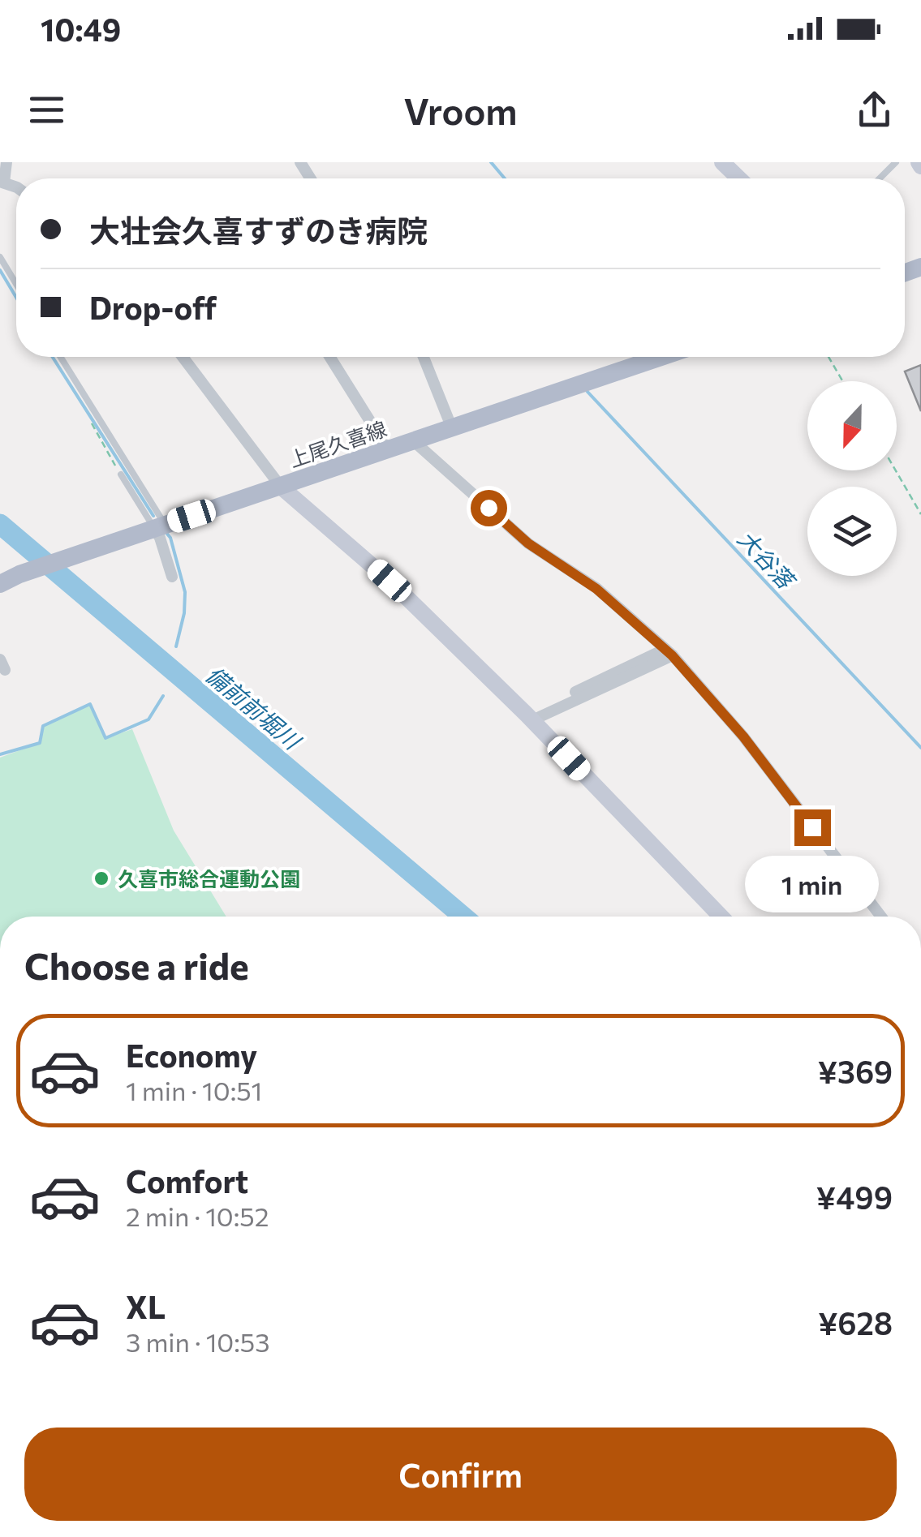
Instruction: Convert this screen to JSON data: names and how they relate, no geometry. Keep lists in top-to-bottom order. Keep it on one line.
{"streets":{"main road":["上尾久喜線"]},"water":["大谷落","備前前堀川"],"places":["久喜市総合運動公園"],"north":"bottom","page":{"status":"10:49","header":"Vroom","banner":["大壮会久喜すずのき病院","Drop-off"],"bubble":"1 min","heading":"Choose a ride","list":[{"name":"Economy","note":"1 min · 10:51","value":"¥369"},{"name":"Comfort","note":"2 min · 10:52","value":"¥499"},{"name":"XL","note":"3 min · 10:53","value":"¥628"}],"buttons":"Confirm"}}
